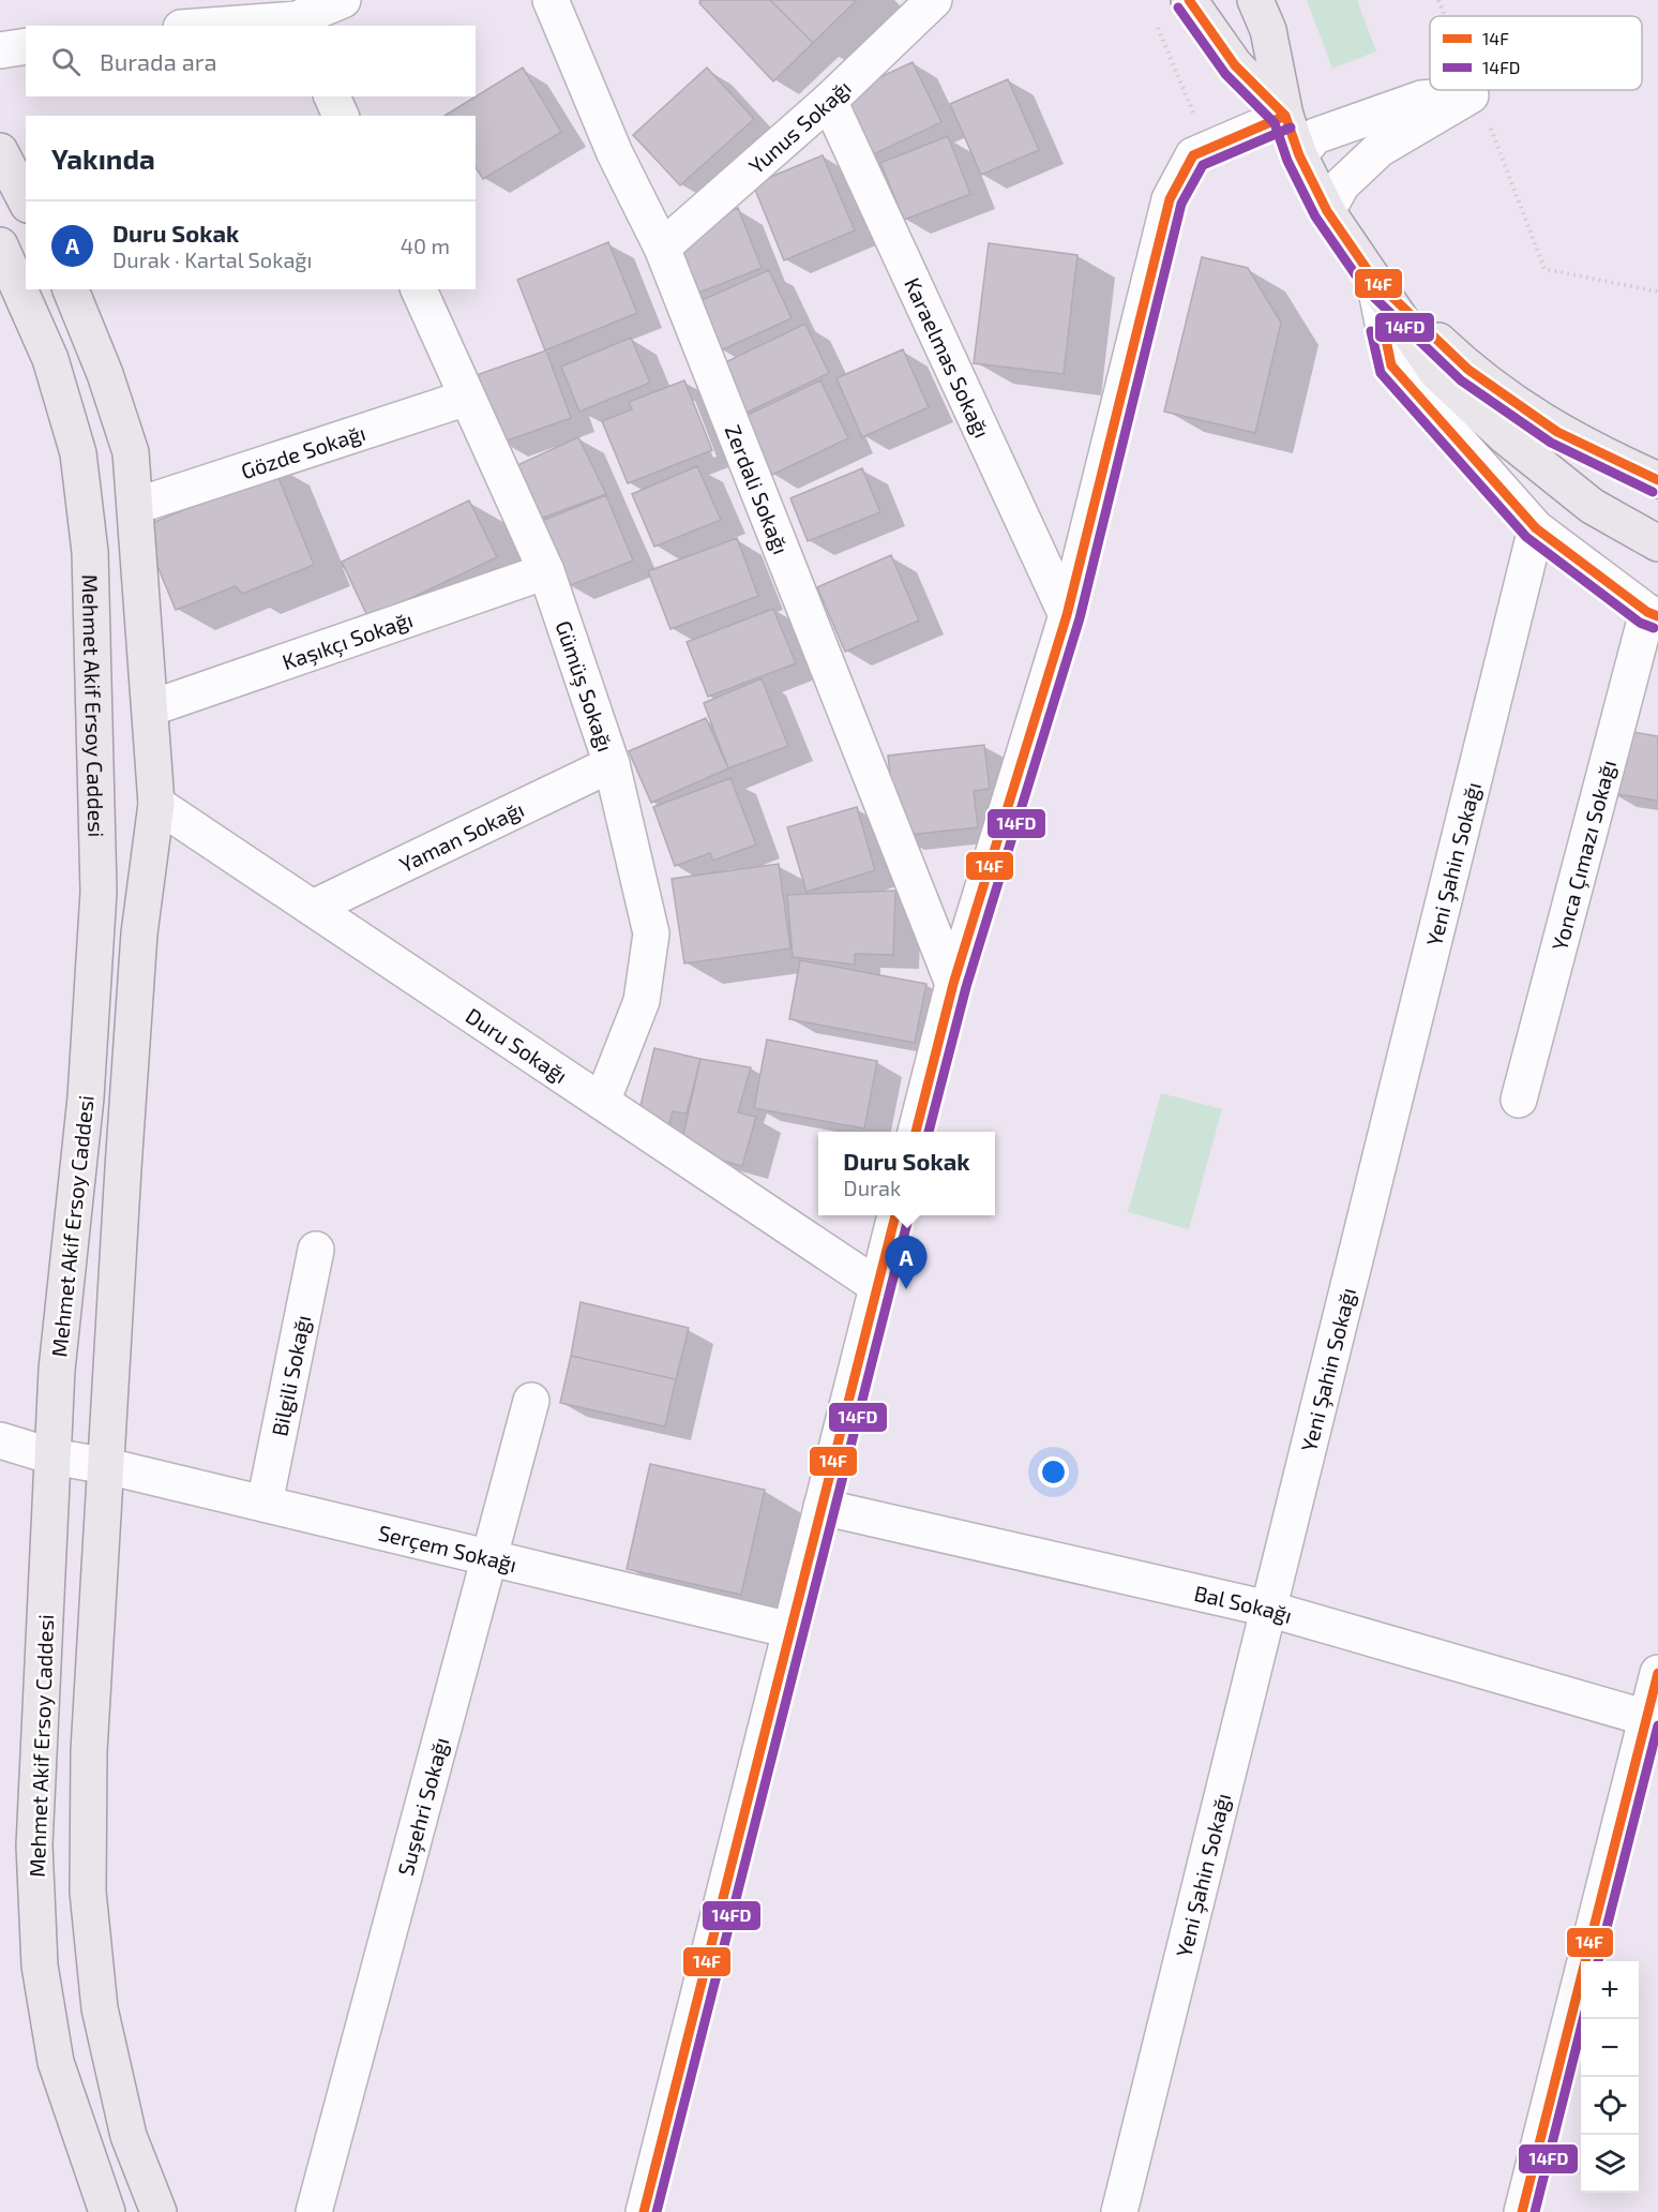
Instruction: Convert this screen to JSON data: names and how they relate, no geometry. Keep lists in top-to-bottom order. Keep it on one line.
{"streets":{"main road":["Mehmet Akif Ersoy Caddesi"],"street":["Yunus Sokağı","Karaelmas Sokağı","Gözde Sokağı","Zerdali Sokağı","Kaşıkçı Sokağı","Gümüş Sokağı","Yaman Sokağı","Yonca Çımazı Sokağı","Yeni Şahin Sokağı","Duru Sokağı","Bilgili Sokağı","Serçem Sokağı","Bal Sokağı","Suşehri Sokağı"]},"crossings":[["Yunus Sokağı","Karaelmas Sokağı"],["Yunus Sokağı","Zerdali Sokağı"],["Gözde Sokağı","Gümüş Sokağı"],["Gözde Sokağı","Mehmet Akif Ersoy Caddesi"],["Kaşıkçı Sokağı","Gümüş Sokağı"],["Kaşıkçı Sokağı","Mehmet Akif Ersoy Caddesi"],["Gümüş Sokağı","Yaman Sokağı"],["Gümüş Sokağı","Duru Sokağı"],["Mehmet Akif Ersoy Caddesi","Duru Sokağı"],["Mehmet Akif Ersoy Caddesi","Serçem Sokağı"],["Yaman Sokağı","Duru Sokağı"],["Yeni Şahin Sokağı","Bal Sokağı"],["Bilgili Sokağı","Serçem Sokağı"],["Serçem Sokağı","Suşehri Sokağı"]],"lines":["transit line 14F","transit line 14FD"],"legend":["14F","14FD"],"page":{"search":"Burada ara","heading":"Yakında","list":[{"mark":"A","name":"Duru Sokak","note":"Durak · Kartal Sokağı","value":"40 m"}],"popup":["Duru Sokak","Durak"],"pins":"A","map_buttons":["+","−"]}}
